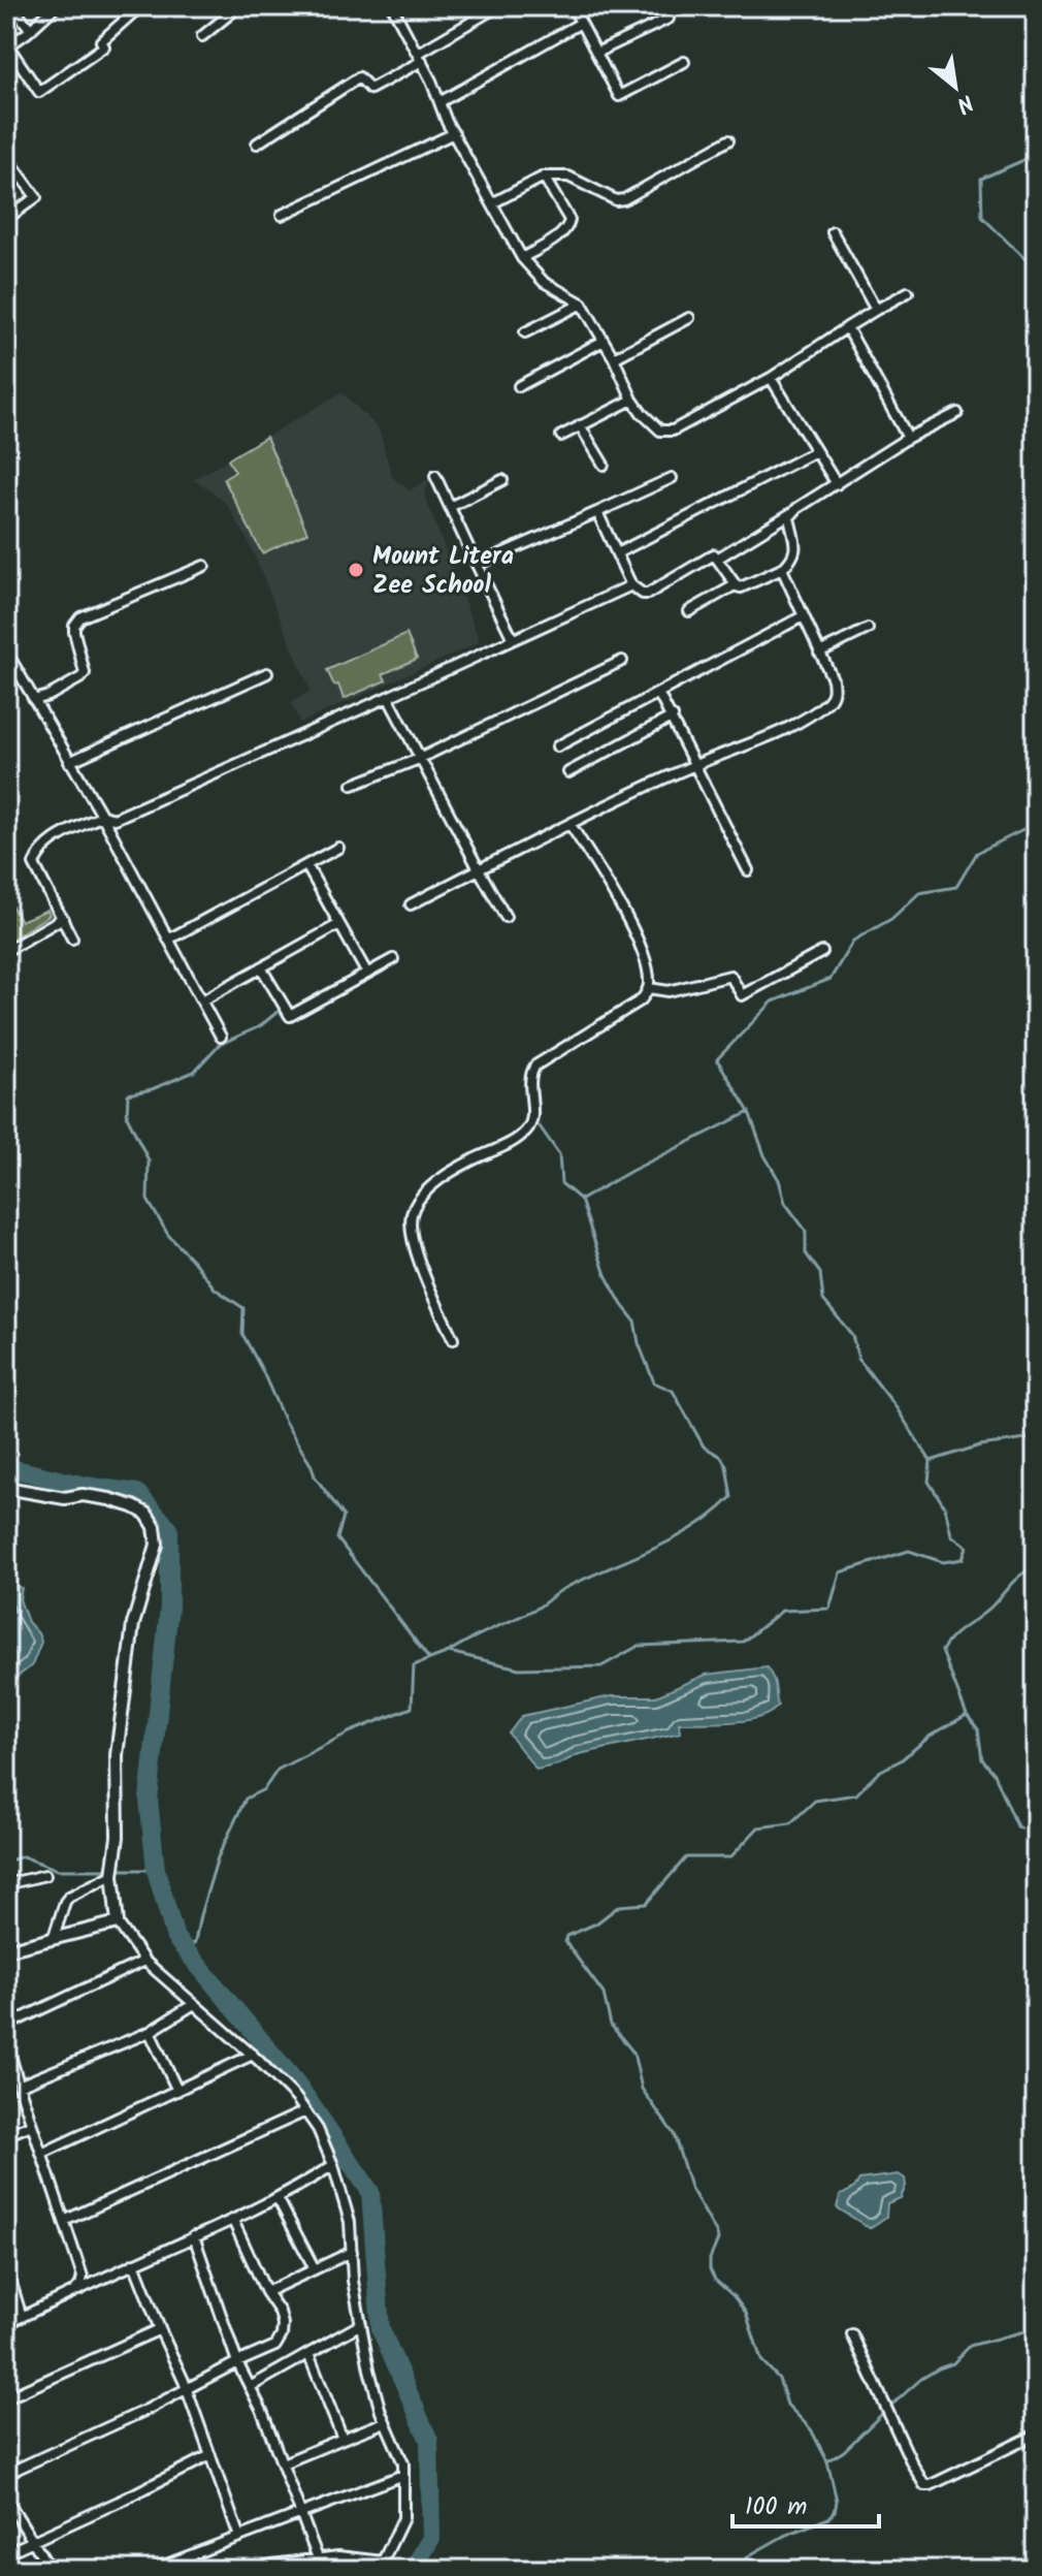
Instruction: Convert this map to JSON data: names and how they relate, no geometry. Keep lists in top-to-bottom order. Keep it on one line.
{"places":["Mount Litera Zee School"],"scale_bar":"100 m","north":"bottom right"}
